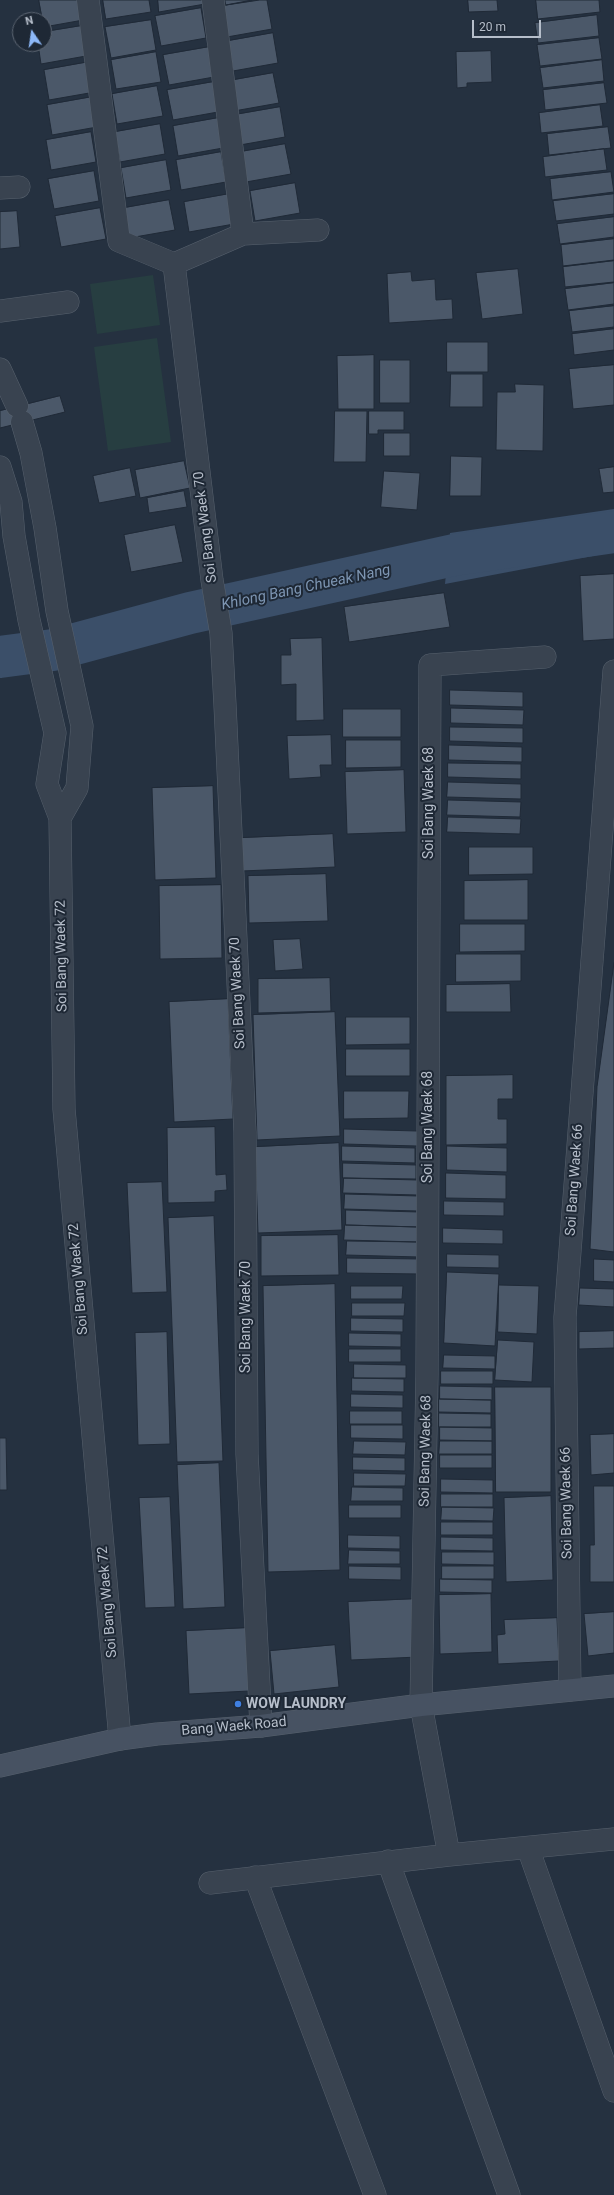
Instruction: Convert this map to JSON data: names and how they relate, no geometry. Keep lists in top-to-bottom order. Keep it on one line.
{"streets":{"main road":["Bang Waek Road"],"street":["Soi Bang Waek 70","Soi Bang Waek 68","Soi Bang Waek 72","Soi Bang Waek 66"]},"crossings":[["Soi Bang Waek 70","Bang Waek Road"],["Soi Bang Waek 68","Bang Waek Road"],["Soi Bang Waek 72","Bang Waek Road"],["Soi Bang Waek 66","Bang Waek Road"]],"water":["Khlong Bang Chueak Nang"],"places":["WOW LAUNDRY"],"scale_bar":"20 m","north":"top"}
